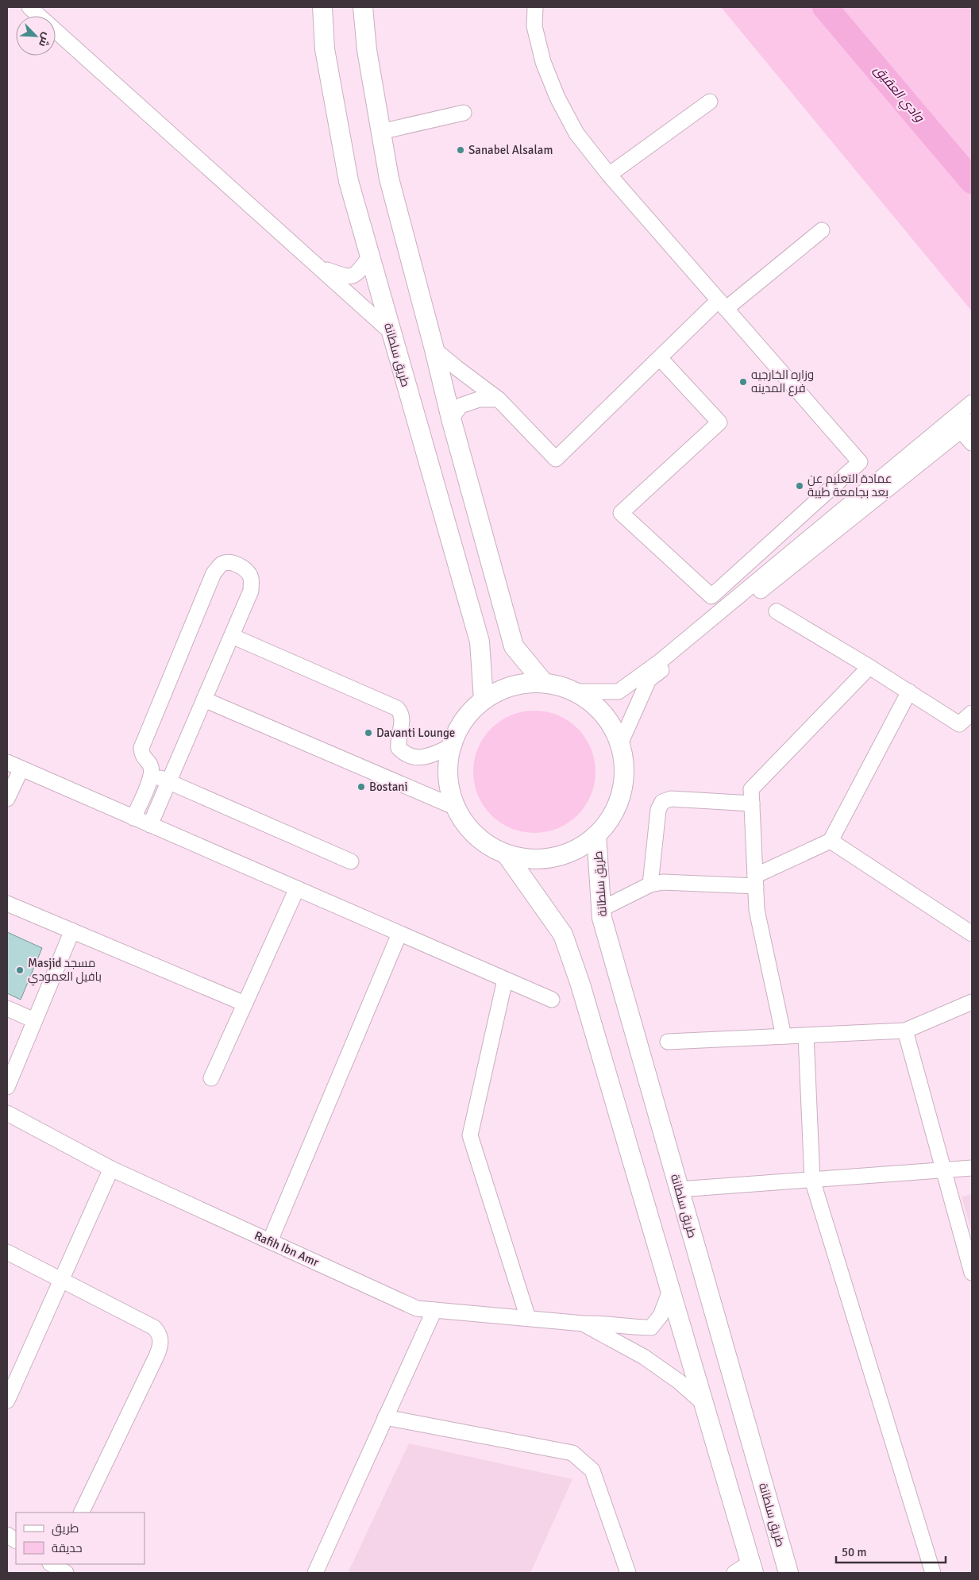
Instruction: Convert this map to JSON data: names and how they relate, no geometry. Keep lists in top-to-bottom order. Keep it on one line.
{"streets":{"main road":["طريق سلطانة"],"street":["Rafih Ibn Amr"]},"water":["وادي العقيق"],"places":["Sanabel Alsalam","وزاره الخارجيه فرع المدينه","عمادة التعليم عن بعد بجامعة طيبة","Davanti Lounge","Bostani","Masjid مسجد بافيل العمودي"],"legend":["طريق","حديقة"],"scale_bar":"50 m","north":"bottom right"}
